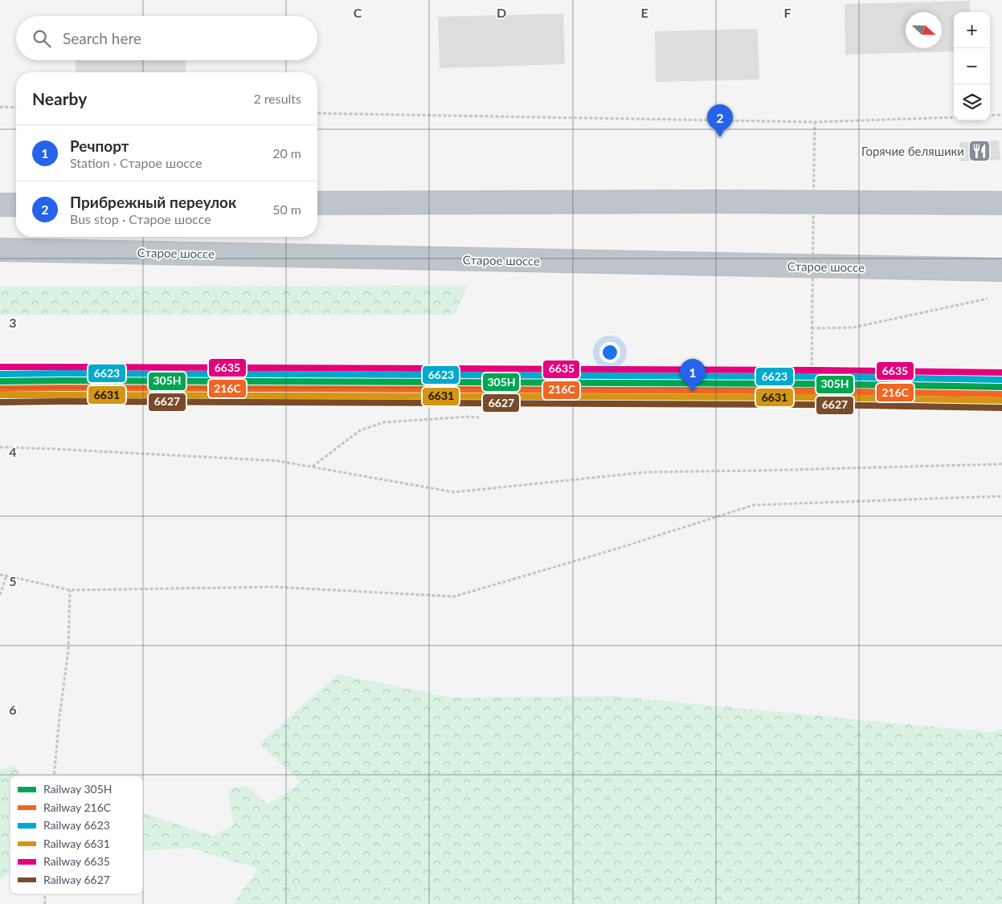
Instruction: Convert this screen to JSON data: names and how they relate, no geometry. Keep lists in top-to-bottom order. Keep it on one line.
{"streets":{"highway":["Старое шоссе"]},"places":{"restaurant":["Горячие беляшики"]},"lines":["rail line 6635","rail line 6623","rail line 305Н","rail line 216С","rail line 6631","rail line 6627"],"legend":["Railway 305Н","Railway 216С","Railway 6623","Railway 6631","Railway 6635","Railway 6627"],"north":"right","page":{"map_buttons":["+","−"],"search":"Search here","heading":["Nearby","2 results"],"pins":["2","1"],"list":[{"mark":"1","name":"Речпорт","note":"Station · Старое шоссе","value":"20 m"},{"mark":"2","name":"Прибрежный переулок","note":"Bus stop · Старое шоссе","value":"50 m"}]},"grid":{"columns":["C","D","E","F"],"rows":["3","4","5","6"]}}
